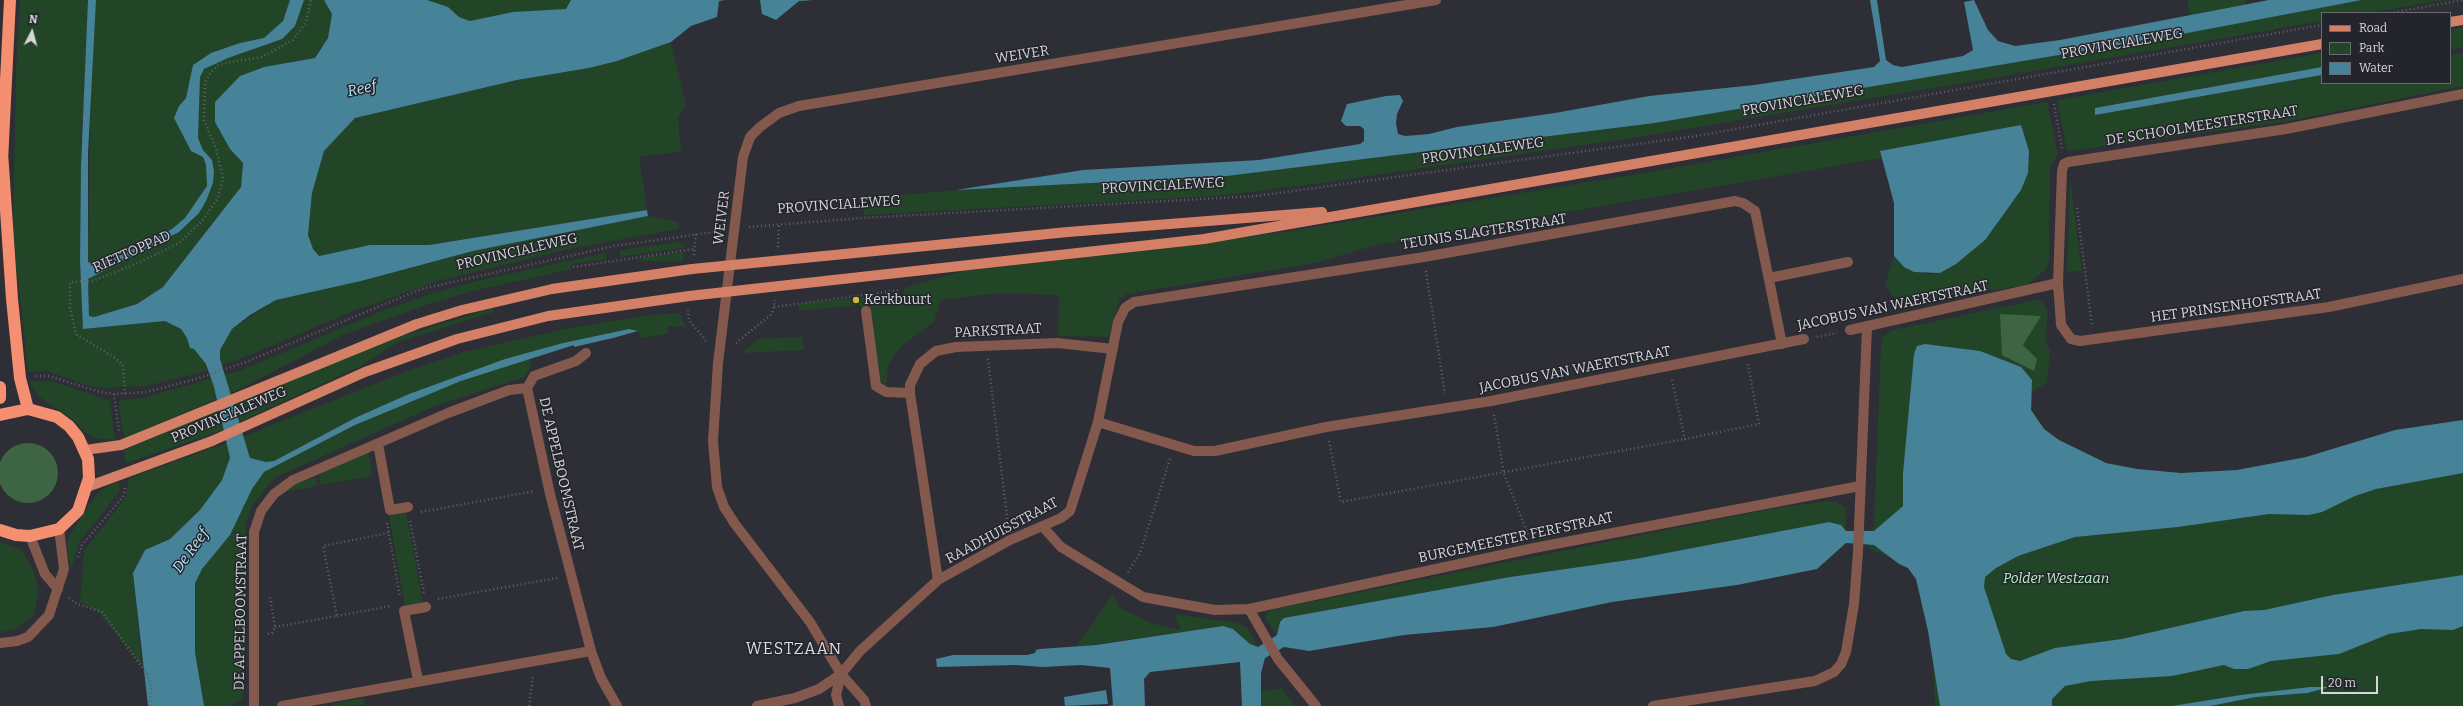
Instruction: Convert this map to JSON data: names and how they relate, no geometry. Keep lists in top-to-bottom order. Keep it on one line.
{"streets":{"main road":["PROVINCIALEWEG"],"street":["WEIVER","DE SCHOOLMEESTERSTRAAT","TEUNIS SLAGTERSTRAAT","JACOBUS VAN WAERTSTRAAT","HET PRINSENHOFSTRAAT","PARKSTRAAT","DE APPELBOOMSTRAAT","RAADHUISSTRAAT","BURGEMEESTER FERFSTRAAT"],"path":["RIETTOPPAD"]},"crossings":[["PROVINCIALEWEG","WEIVER"],["PROVINCIALEWEG","RIETTOPPAD"],["TEUNIS SLAGTERSTRAAT","JACOBUS VAN WAERTSTRAAT"],["TEUNIS SLAGTERSTRAAT","PARKSTRAAT"],["TEUNIS SLAGTERSTRAAT","RAADHUISSTRAAT"],["JACOBUS VAN WAERTSTRAAT","HET PRINSENHOFSTRAAT"],["JACOBUS VAN WAERTSTRAAT","RAADHUISSTRAAT"],["PARKSTRAAT","RAADHUISSTRAAT"],["RAADHUISSTRAAT","BURGEMEESTER FERFSTRAAT"]],"districts":["WESTZAAN"],"water":["Reef","De Reef"],"parks":["Polder Westzaan"],"places":["Kerkbuurt"],"legend":["Road","Park","Water"],"scale_bar":"20 m","north":"top"}
